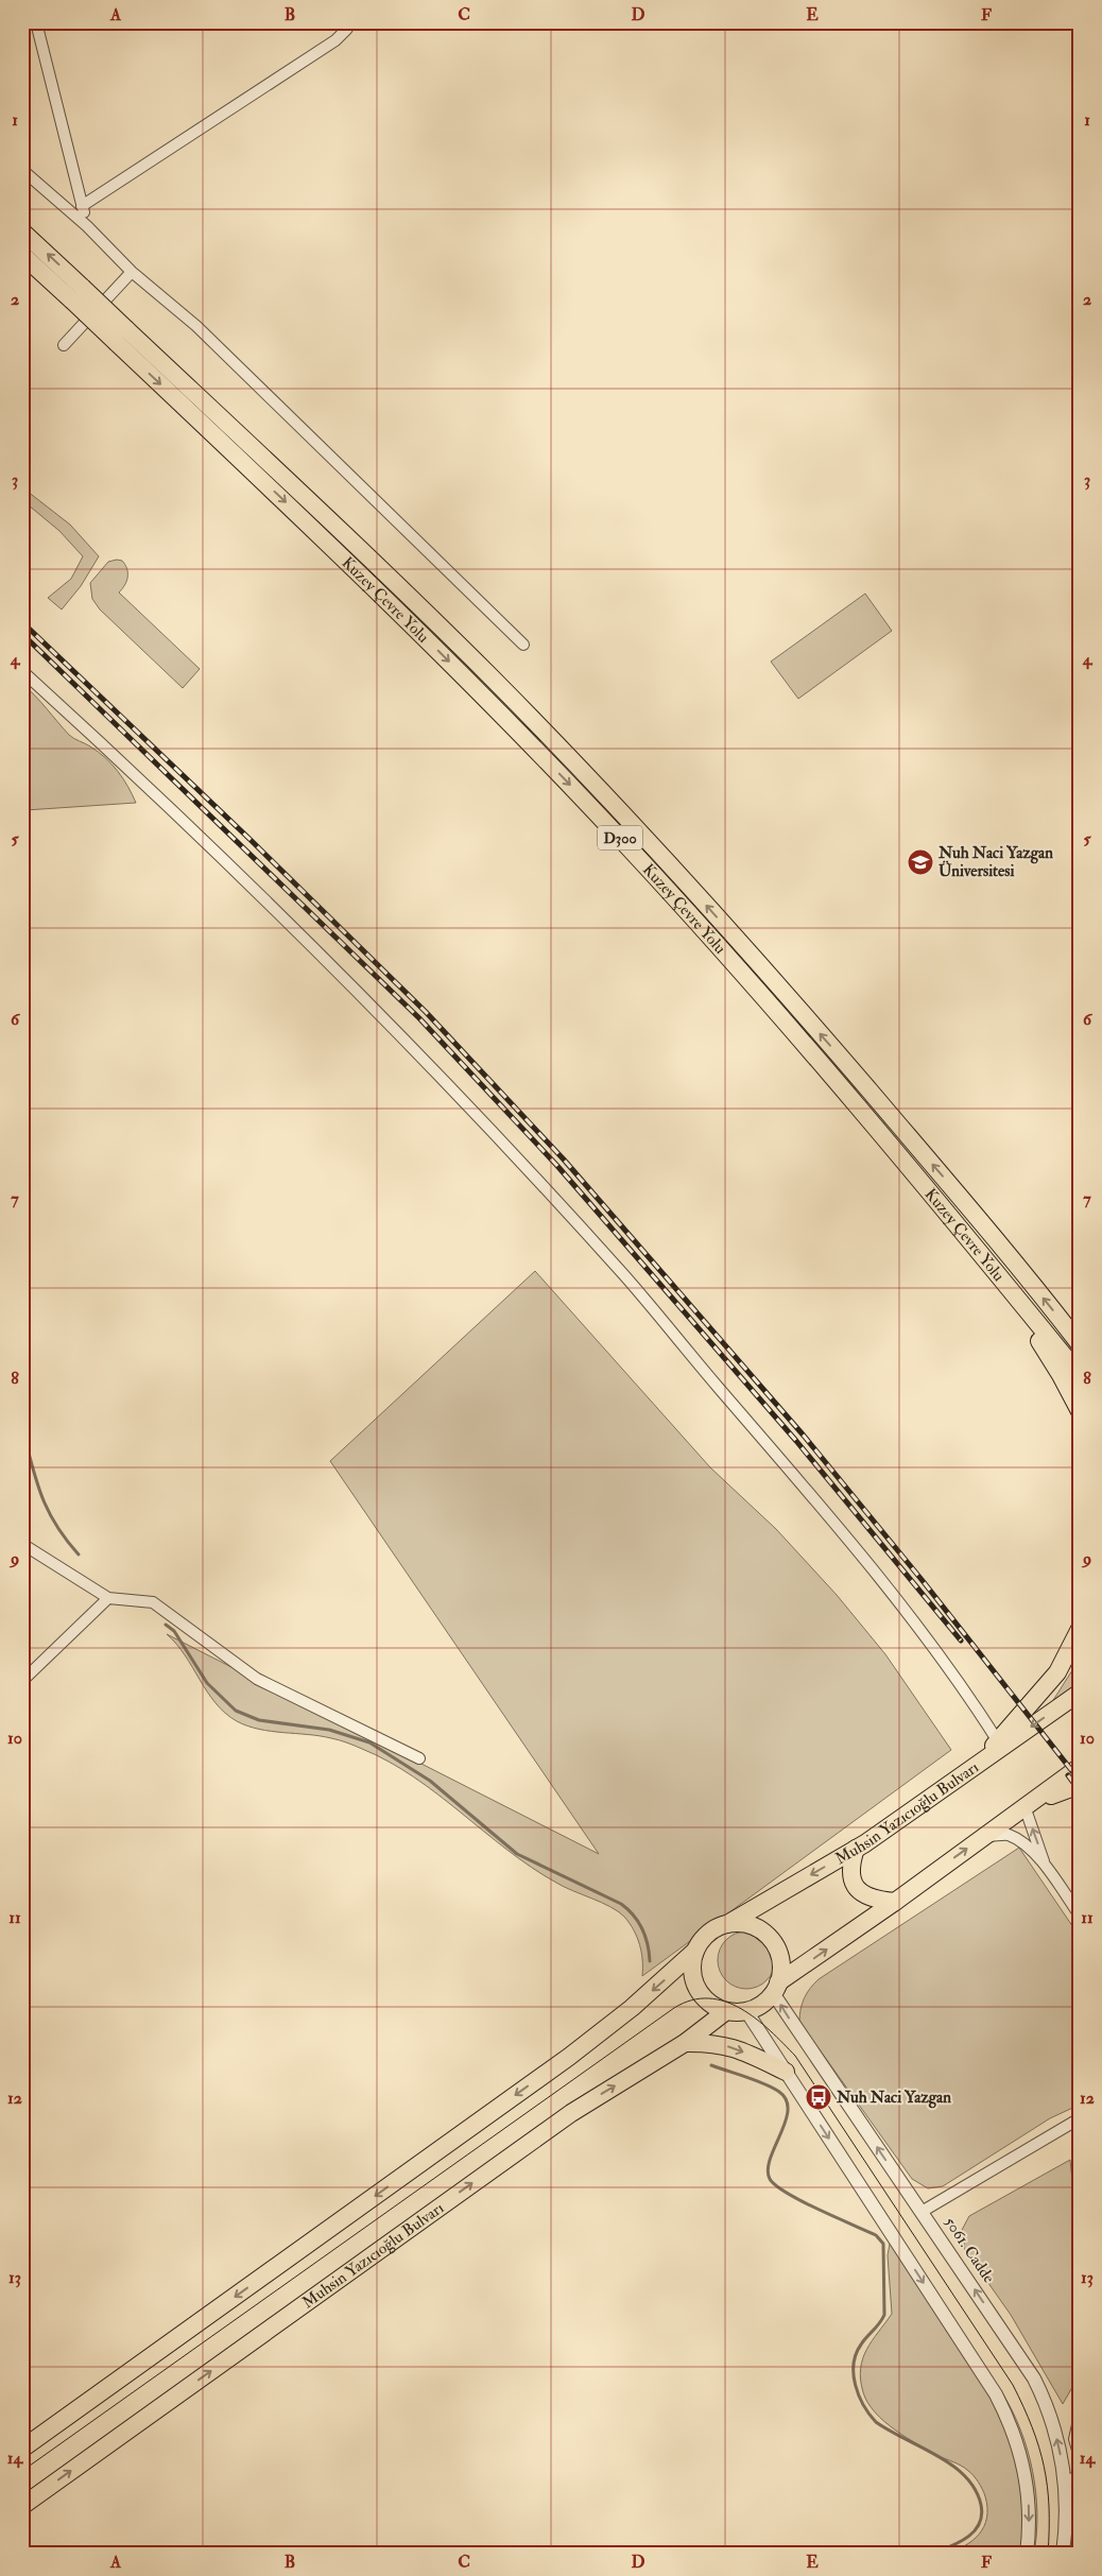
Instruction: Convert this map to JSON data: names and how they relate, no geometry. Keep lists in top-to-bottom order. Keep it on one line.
{"streets":{"highway":["Kuzey Çevre Yolu","D300","Muhsin Yazıcıoğlu Bulvarı"],"street":["5061. Cadde"]},"crossings":[["Kuzey Çevre Yolu","D300"],["Muhsin Yazıcıoğlu Bulvarı","5061. Cadde"]],"places":{"school or university":["Nuh Naci Yazgan Üniversitesi"],"bus stop":["Nuh Naci Yazgan"]},"grid":{"columns":["A","B","C","D","E","F"],"rows":["1","2","3","4","5","6","7","8","9","10","11","12","13","14"]}}
